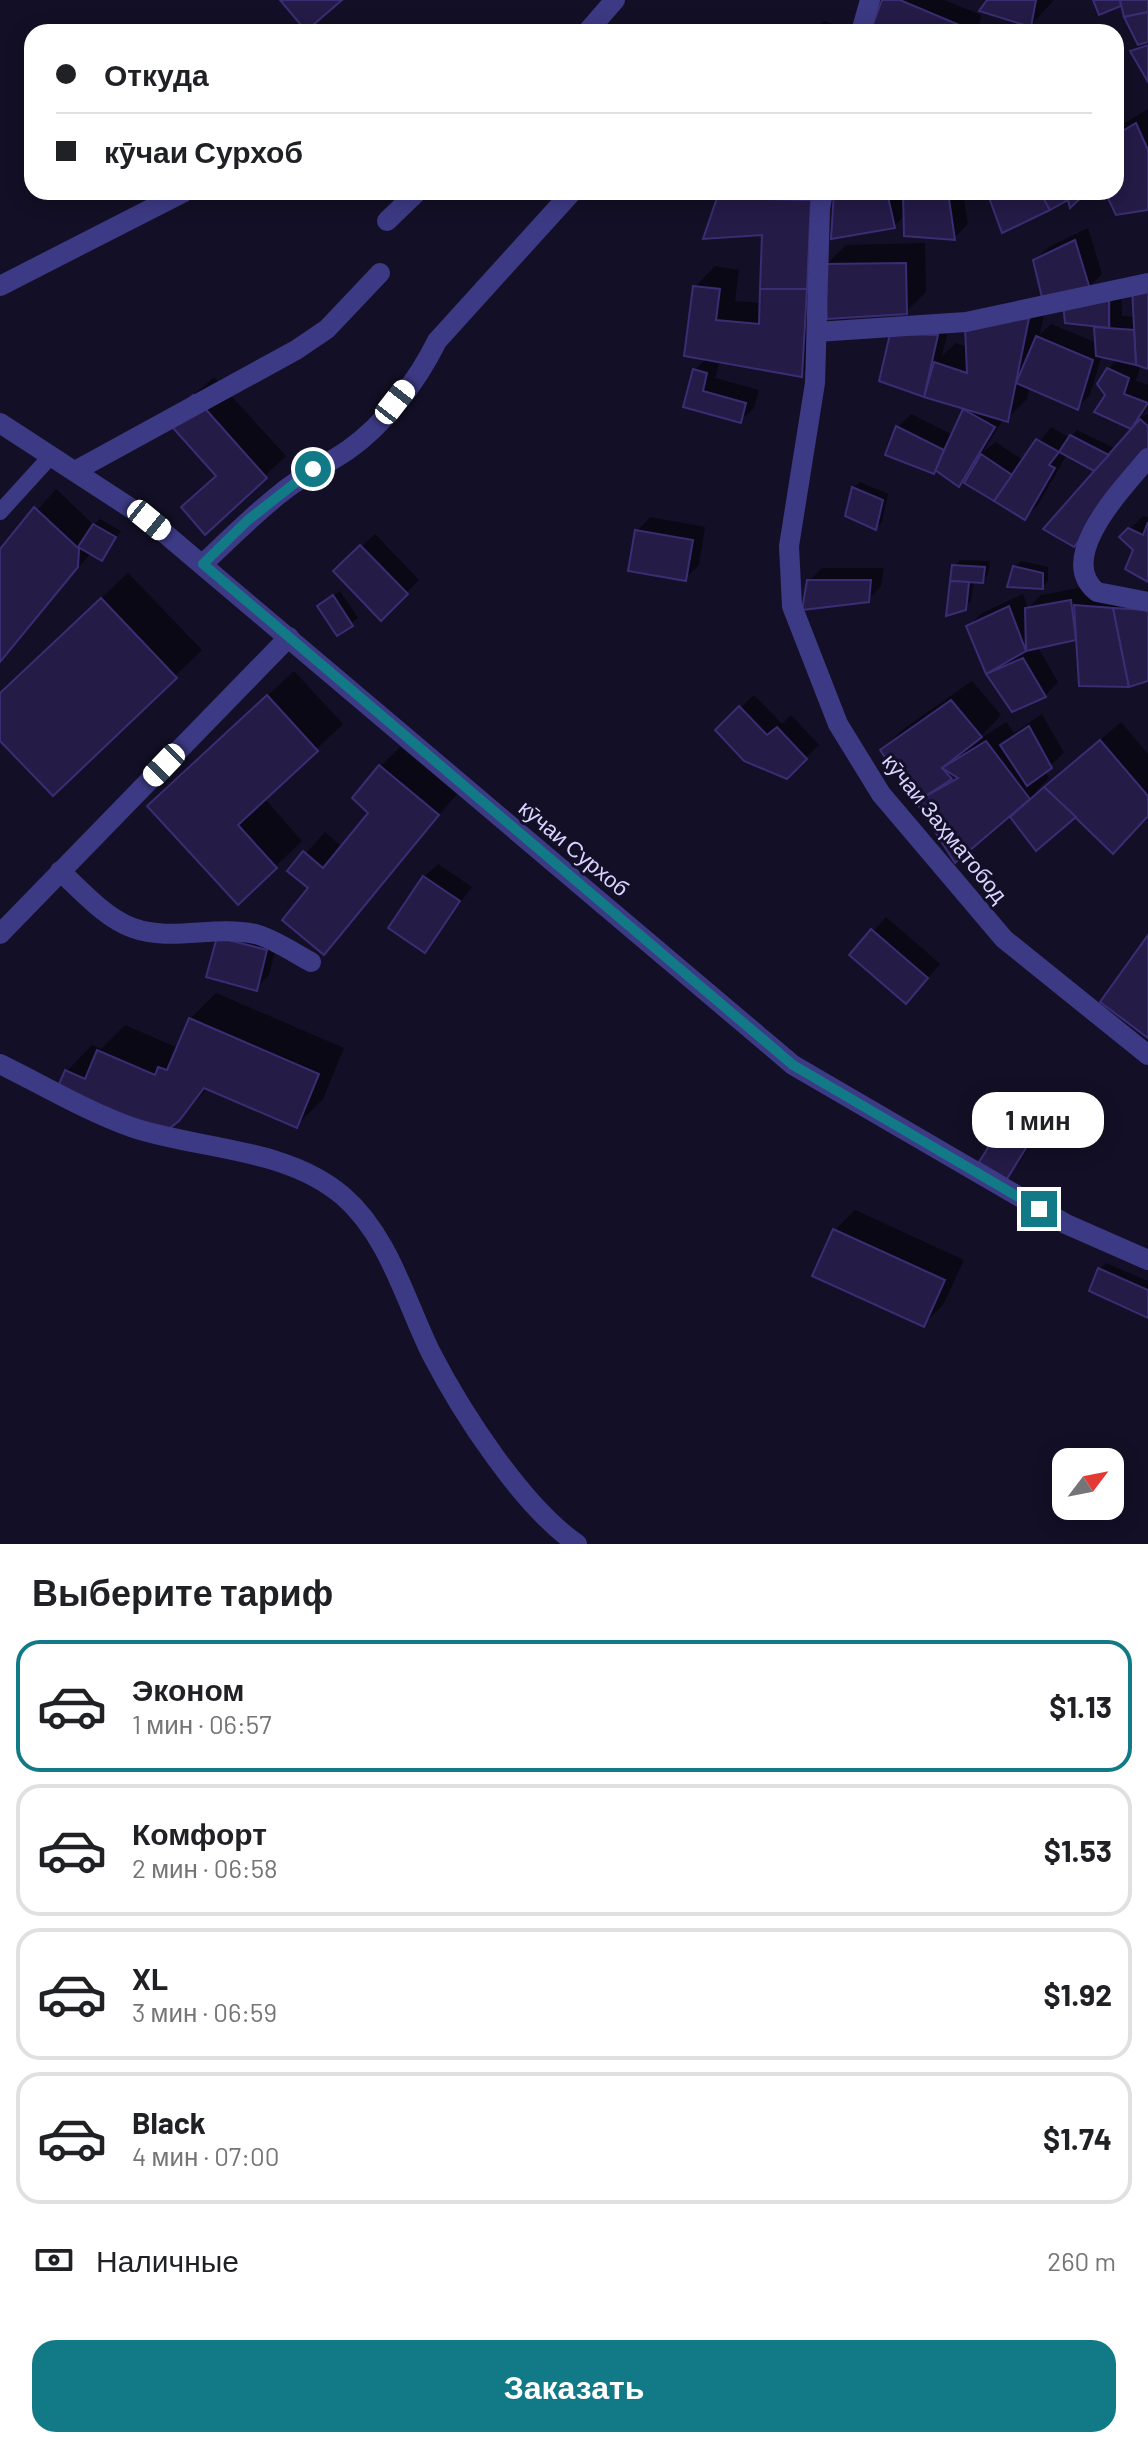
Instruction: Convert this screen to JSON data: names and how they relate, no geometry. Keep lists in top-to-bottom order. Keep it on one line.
{"streets":{"street":["кӯчаи Заҳматобод","кӯчаи Сурхоб"]},"north":"top right","page":{"banner":["Откуда","кӯчаи Сурхоб"],"bubble":"1 мин","heading":"Выберите тариф","list":[{"name":"Эконом","note":"1 мин · 06:57","value":"$1.13"},{"name":"Комфорт","note":"2 мин · 06:58","value":"$1.53"},{"name":"XL","note":"3 мин · 06:59","value":"$1.92"},{"name":"Black","note":"4 мин · 07:00","value":"$1.74"}],"pay":["Наличные","260 m"],"buttons":"Заказать"}}
